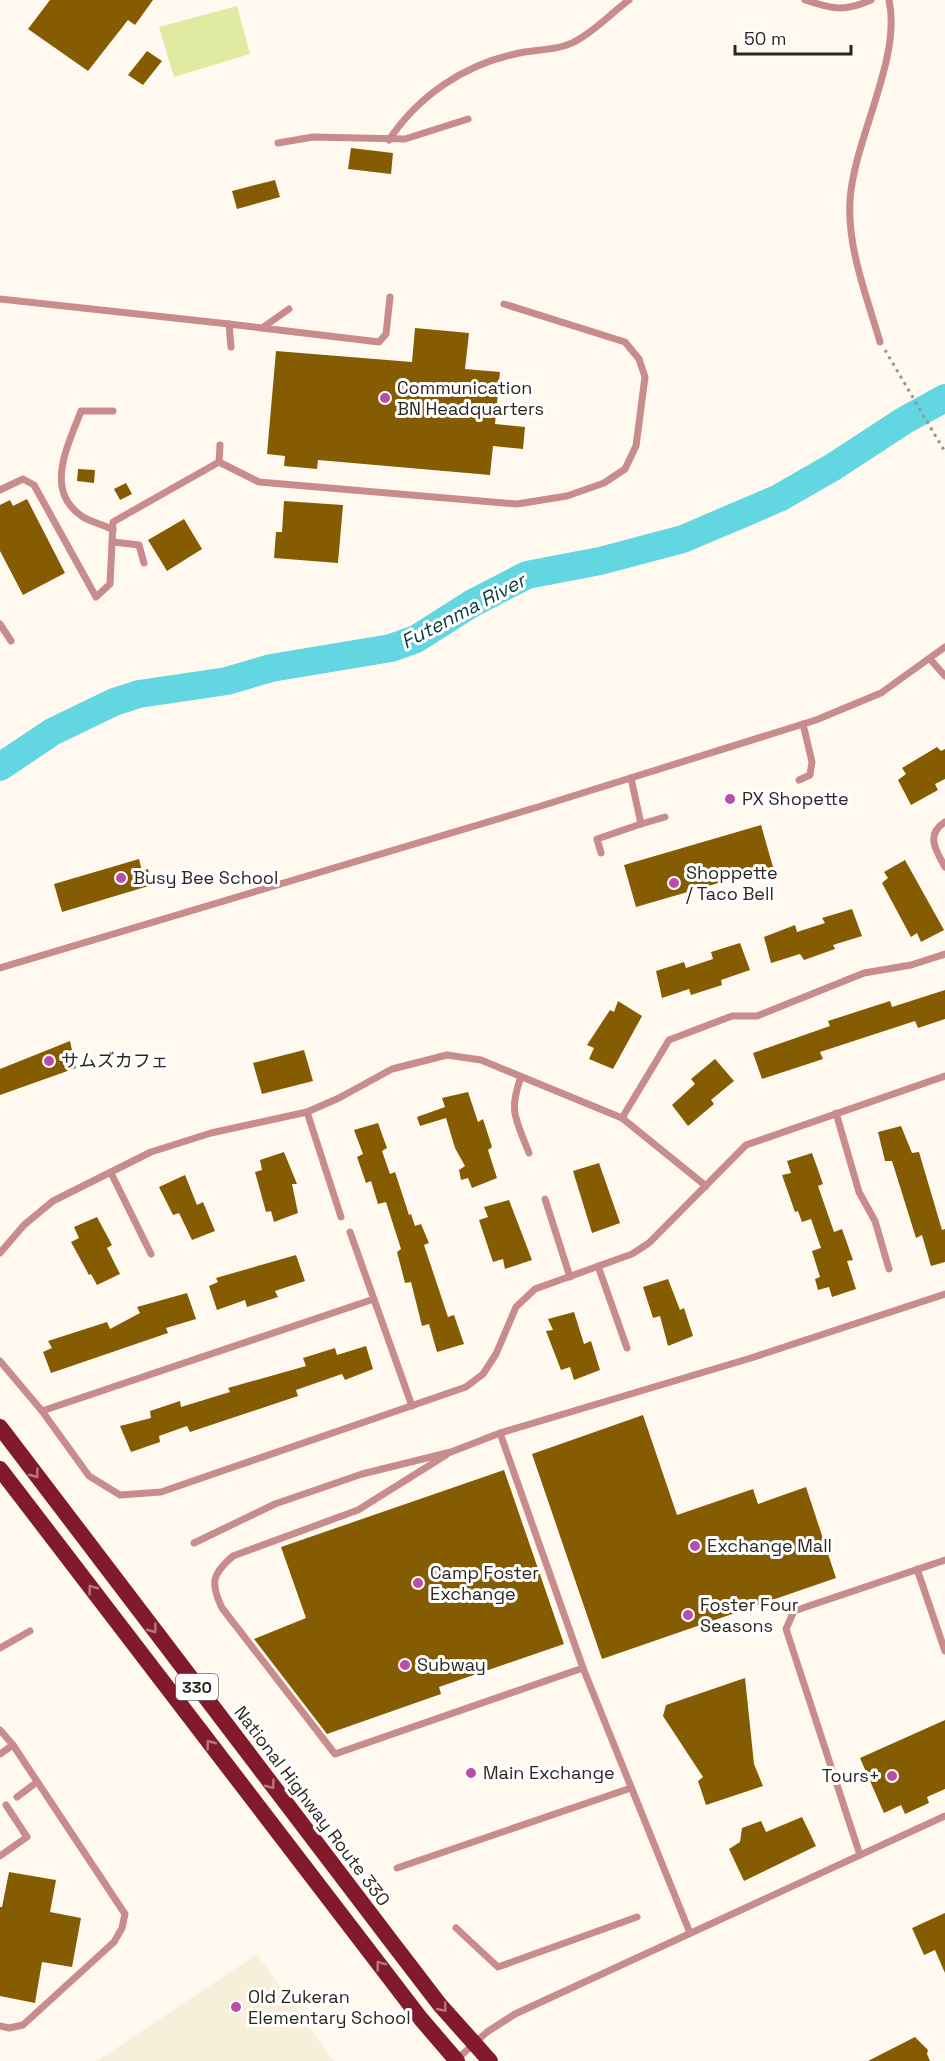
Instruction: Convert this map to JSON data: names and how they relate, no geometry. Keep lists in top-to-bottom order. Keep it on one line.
{"streets":{"highway":["330","National Highway Route 330"]},"water":["Futenma River"],"places":["Communication BN Headquarters","PX Shopette","Busy Bee School","Shoppette / Taco Bell","サムズカフェ","Exchange Mall","Camp Foster Exchange","Foster Four Seasons","Subway","Main Exchange","Tours+","Old Zukeran Elementary School"],"scale_bar":"50 m"}
